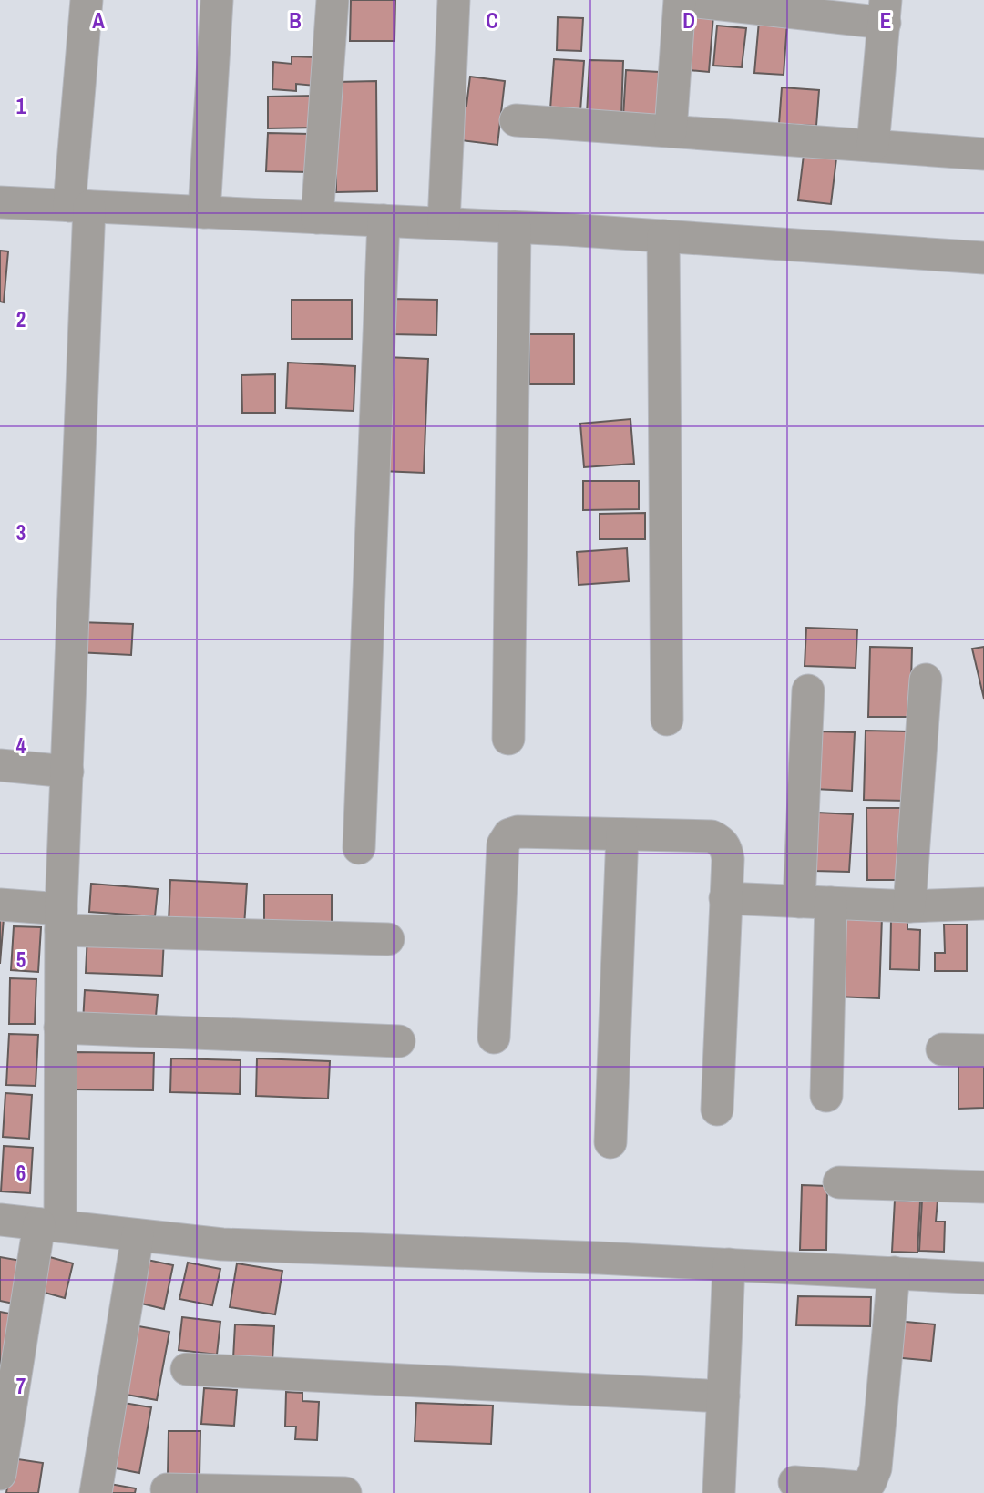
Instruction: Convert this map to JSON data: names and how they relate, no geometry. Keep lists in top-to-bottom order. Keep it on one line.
{"grid":{"columns":["A","B","C","D","E"],"rows":["1","2","3","4","5","6","7"]}}
